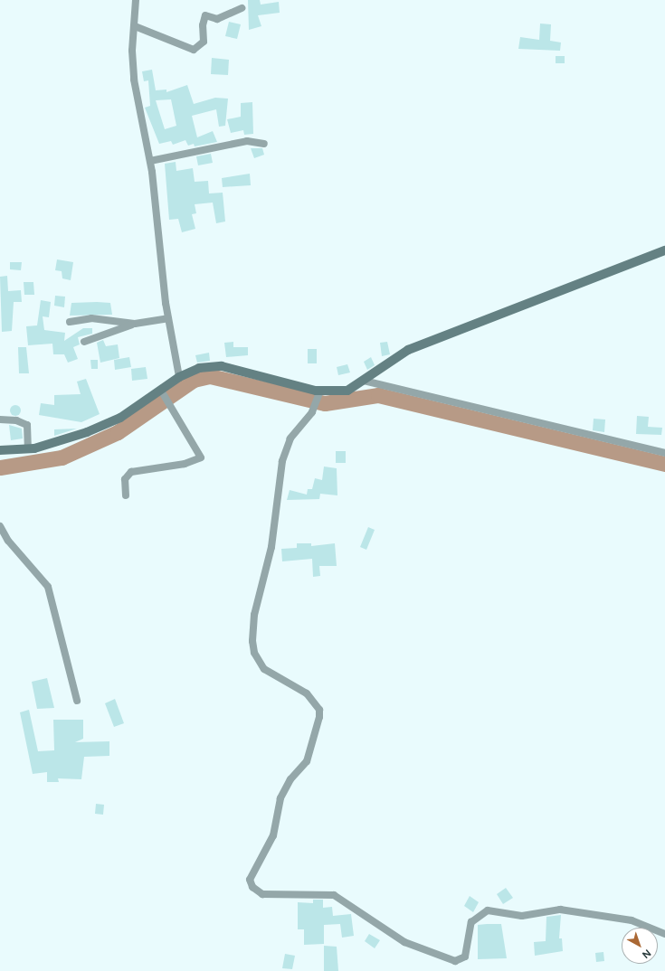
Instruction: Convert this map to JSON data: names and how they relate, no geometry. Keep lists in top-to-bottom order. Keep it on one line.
{"north":"bottom right"}
